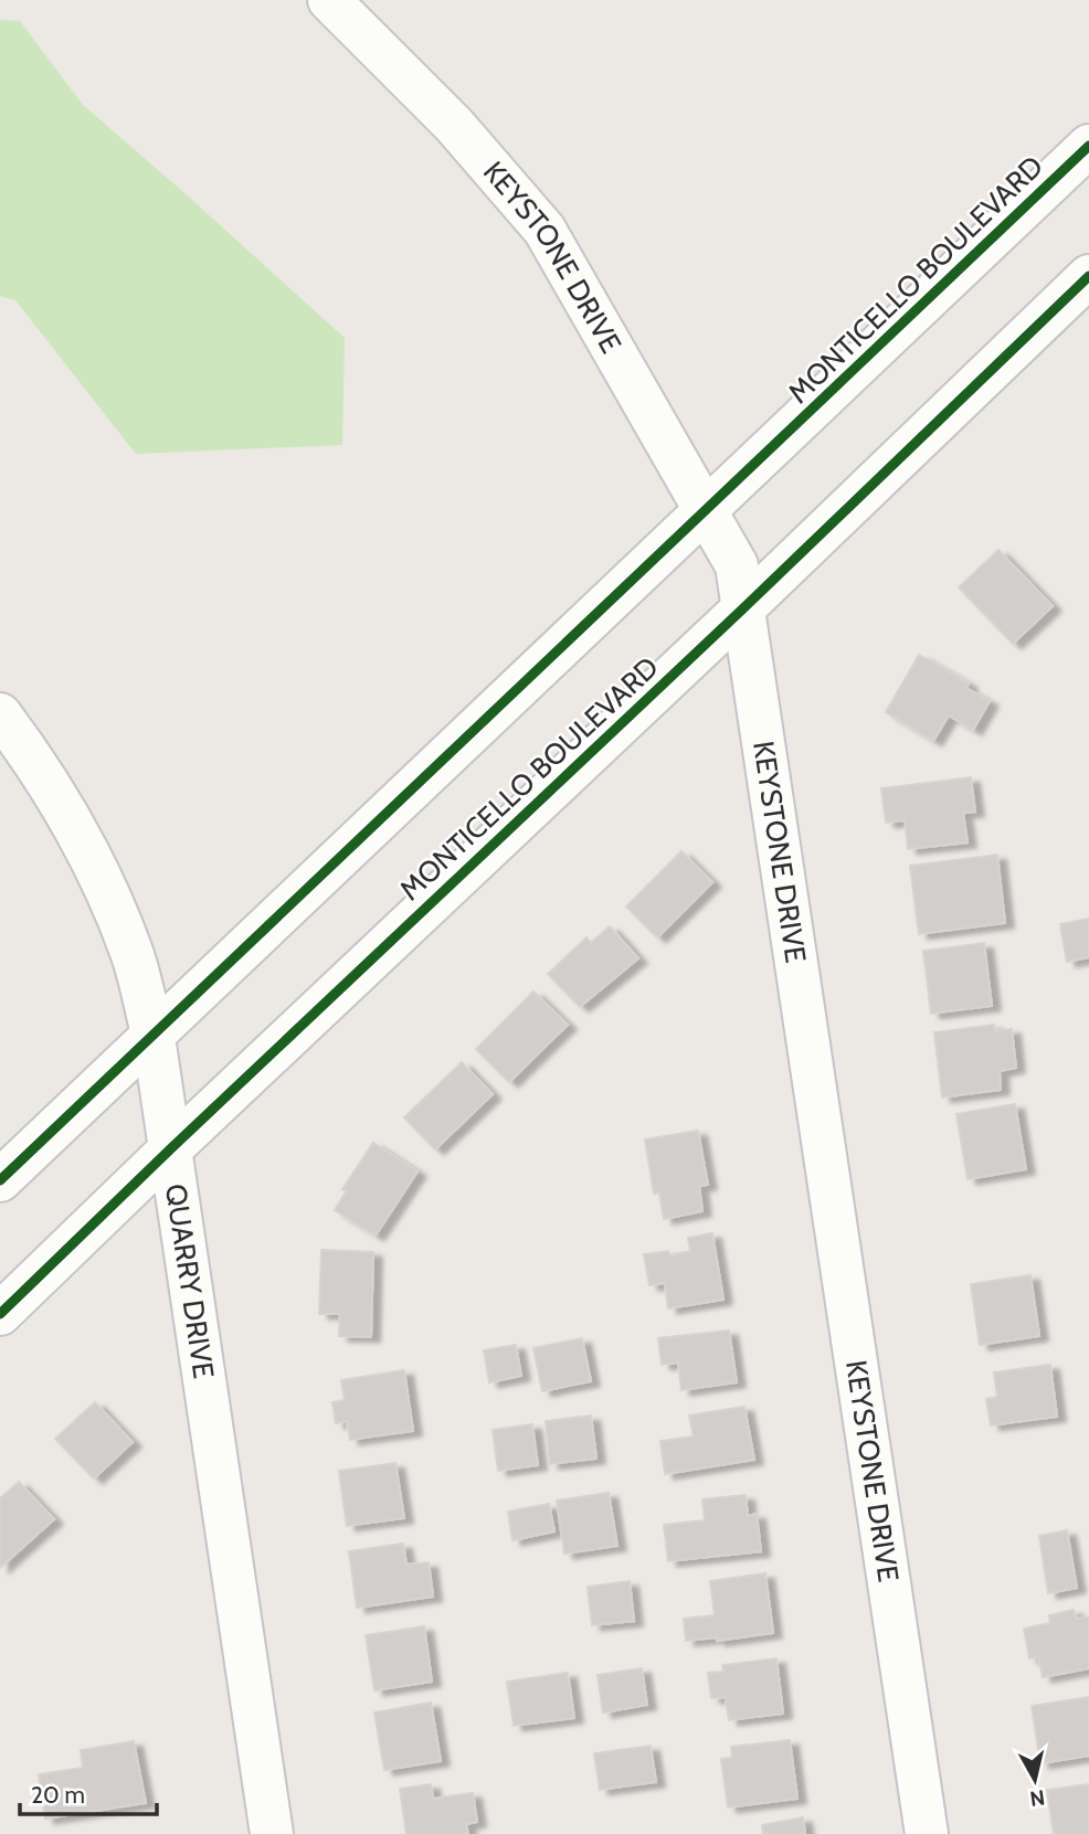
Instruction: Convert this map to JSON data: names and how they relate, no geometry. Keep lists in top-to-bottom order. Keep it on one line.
{"streets":{"street":["KEYSTONE DRIVE","MONTICELLO BOULEVARD","QUARRY DRIVE"]},"crossings":[["KEYSTONE DRIVE","MONTICELLO BOULEVARD"],["MONTICELLO BOULEVARD","QUARRY DRIVE"]],"scale_bar":"20 m","north":"bottom"}
